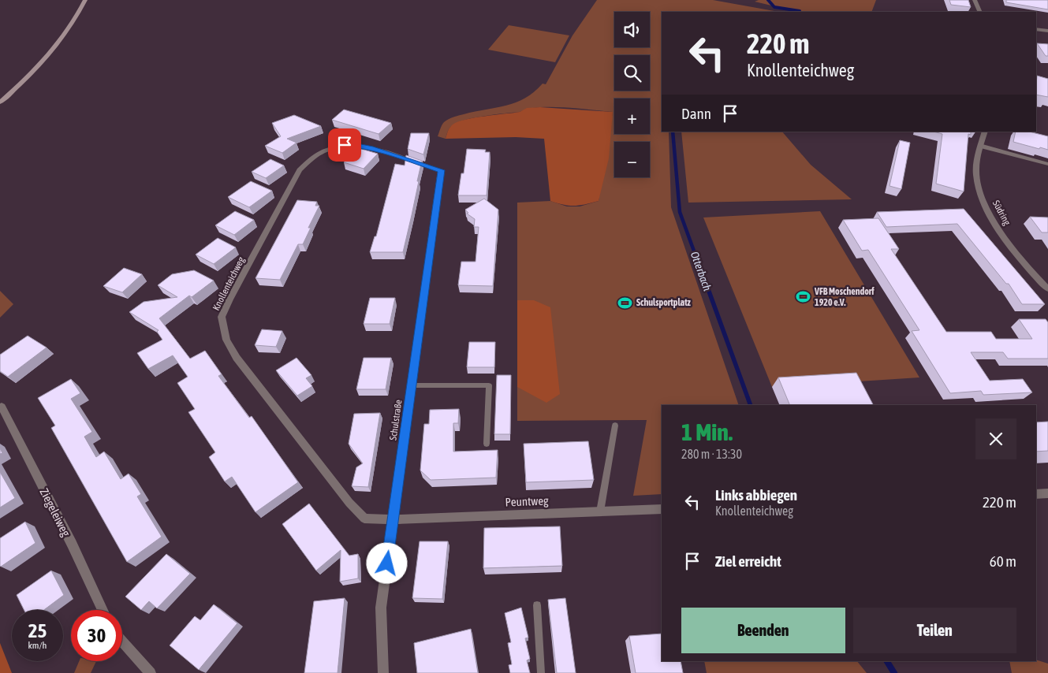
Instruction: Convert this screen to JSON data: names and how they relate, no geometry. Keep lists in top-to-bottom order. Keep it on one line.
{"streets":{"street":["Südring","Knollenteichweg","Schulstraße","Peuntweg","Ziegeleiweg"]},"crossings":[["Knollenteichweg","Schulstraße"],["Knollenteichweg","Peuntweg"],["Schulstraße","Peuntweg"]],"water":["Otterbach"],"places":{"sports":["VFB Moschendorf 1920 e.V.","Schulsportplatz"]},"page":{"map_buttons":["+","−"],"turn":["220 m","Knollenteichweg"],"then":"Dann","heading":["1 Min.","280 m · 13:30"],"list":[{"name":"Links abbiegen","note":"Knollenteichweg","value":"220 m"},{"name":"Ziel erreicht","value":"60 m"}],"buttons":["Beenden","Teilen"],"speed":"25 km/h","limit":"30"}}
